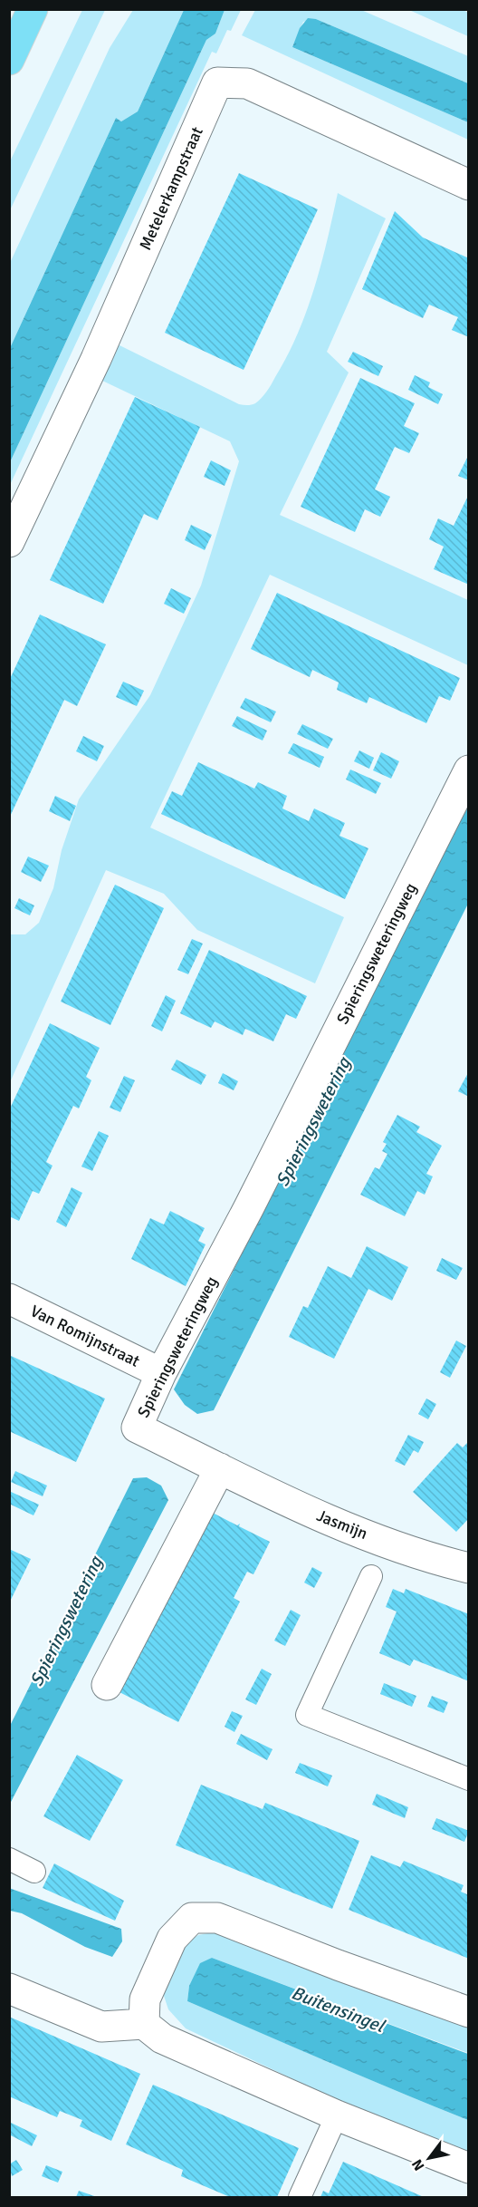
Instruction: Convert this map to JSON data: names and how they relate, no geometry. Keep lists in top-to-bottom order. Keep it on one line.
{"streets":{"street":["Metelerkampstraat","Spieringsweteringweg","Van Romijnstraat","Jasmijn"]},"crossings":[["Spieringsweteringweg","Van Romijnstraat"],["Spieringsweteringweg","Jasmijn"]],"water":["Spieringswetering","Buitensingel"],"north":"bottom left"}
